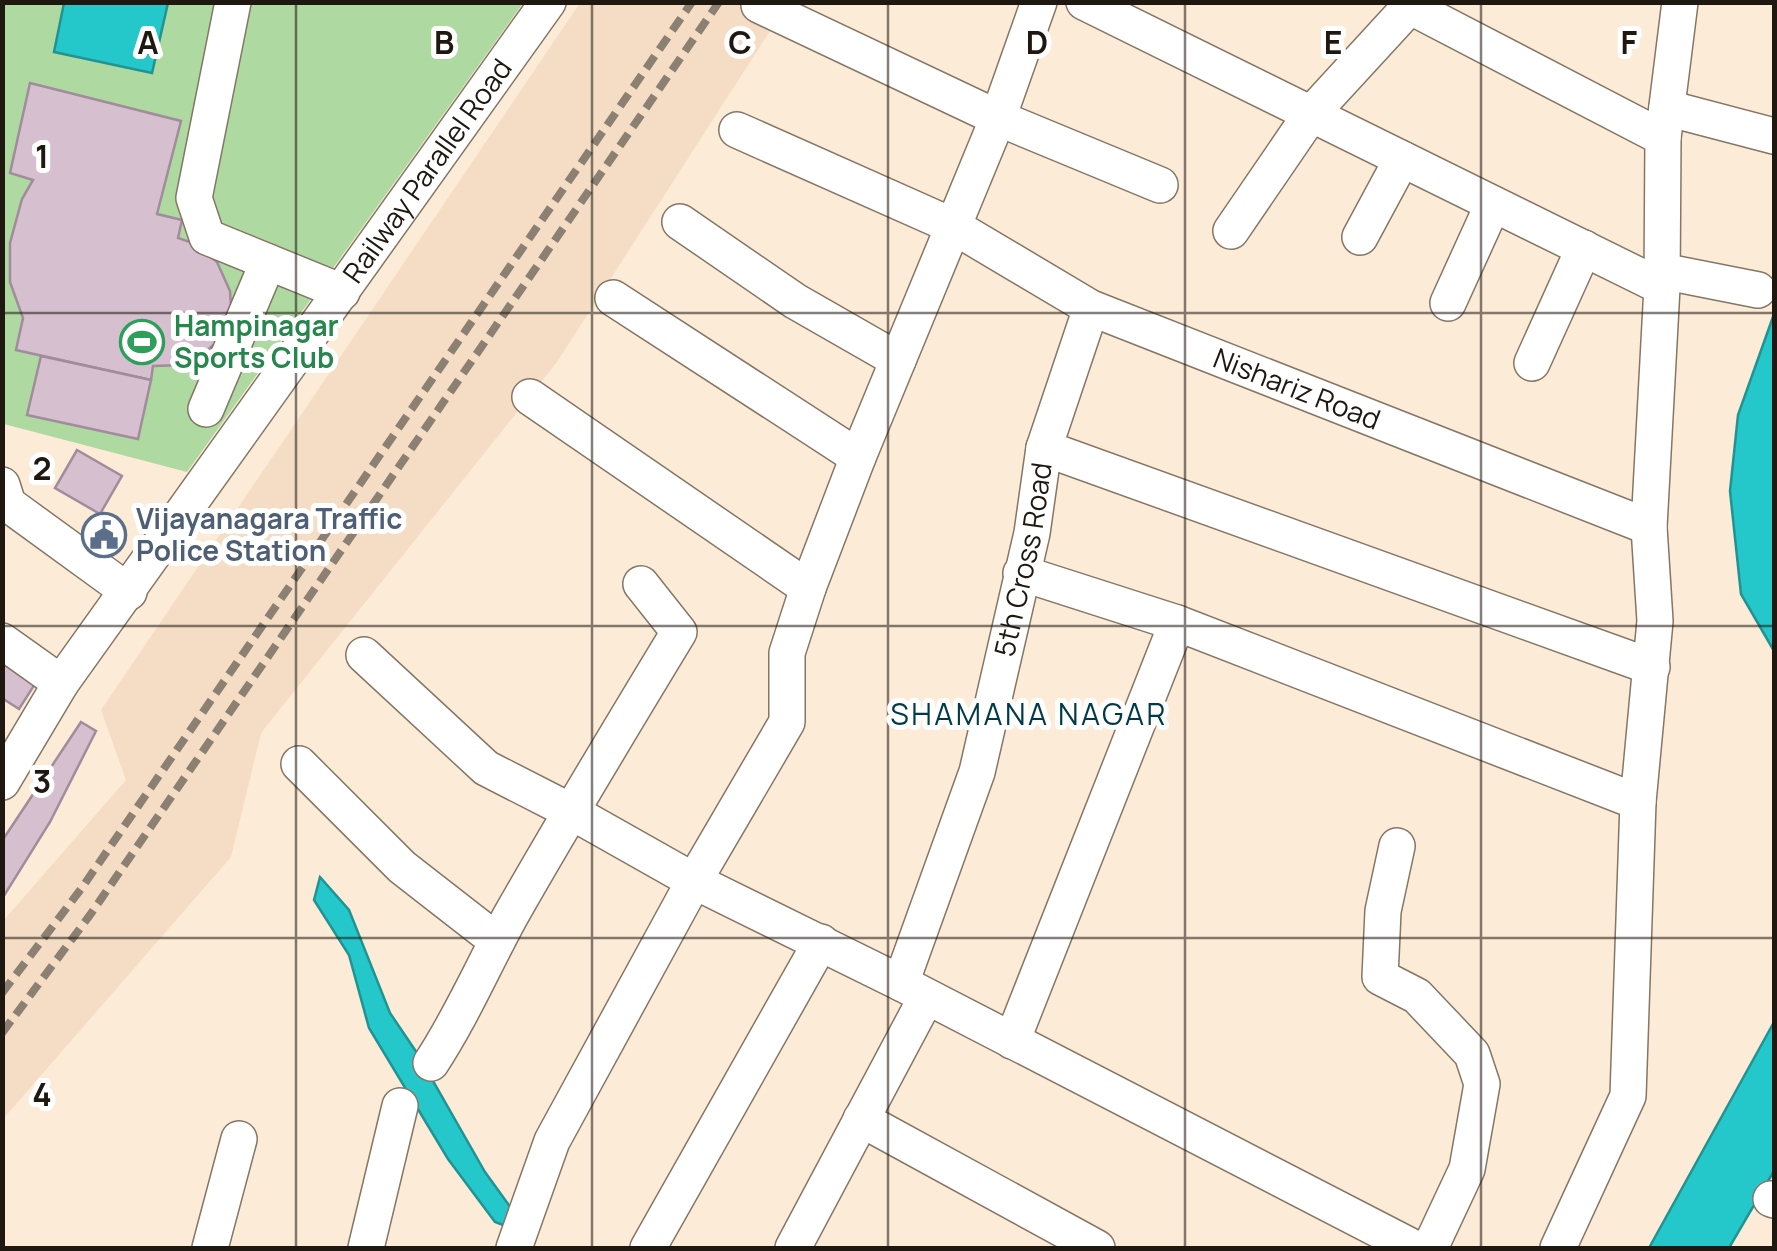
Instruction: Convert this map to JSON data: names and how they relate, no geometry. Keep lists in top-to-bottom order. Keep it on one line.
{"streets":{"street":["Railway Parallel Road","Nishariz Road","5th Cross Road"]},"crossings":[["Nishariz Road","5th Cross Road"]],"districts":["SHAMANA NAGAR"],"places":{"sports":["Hampinagar Sports Club"],"public building":["Vijayanagara Traffic Police Station"]},"grid":{"columns":["A","B","C","D","E","F"],"rows":["1","2","3","4"]}}
